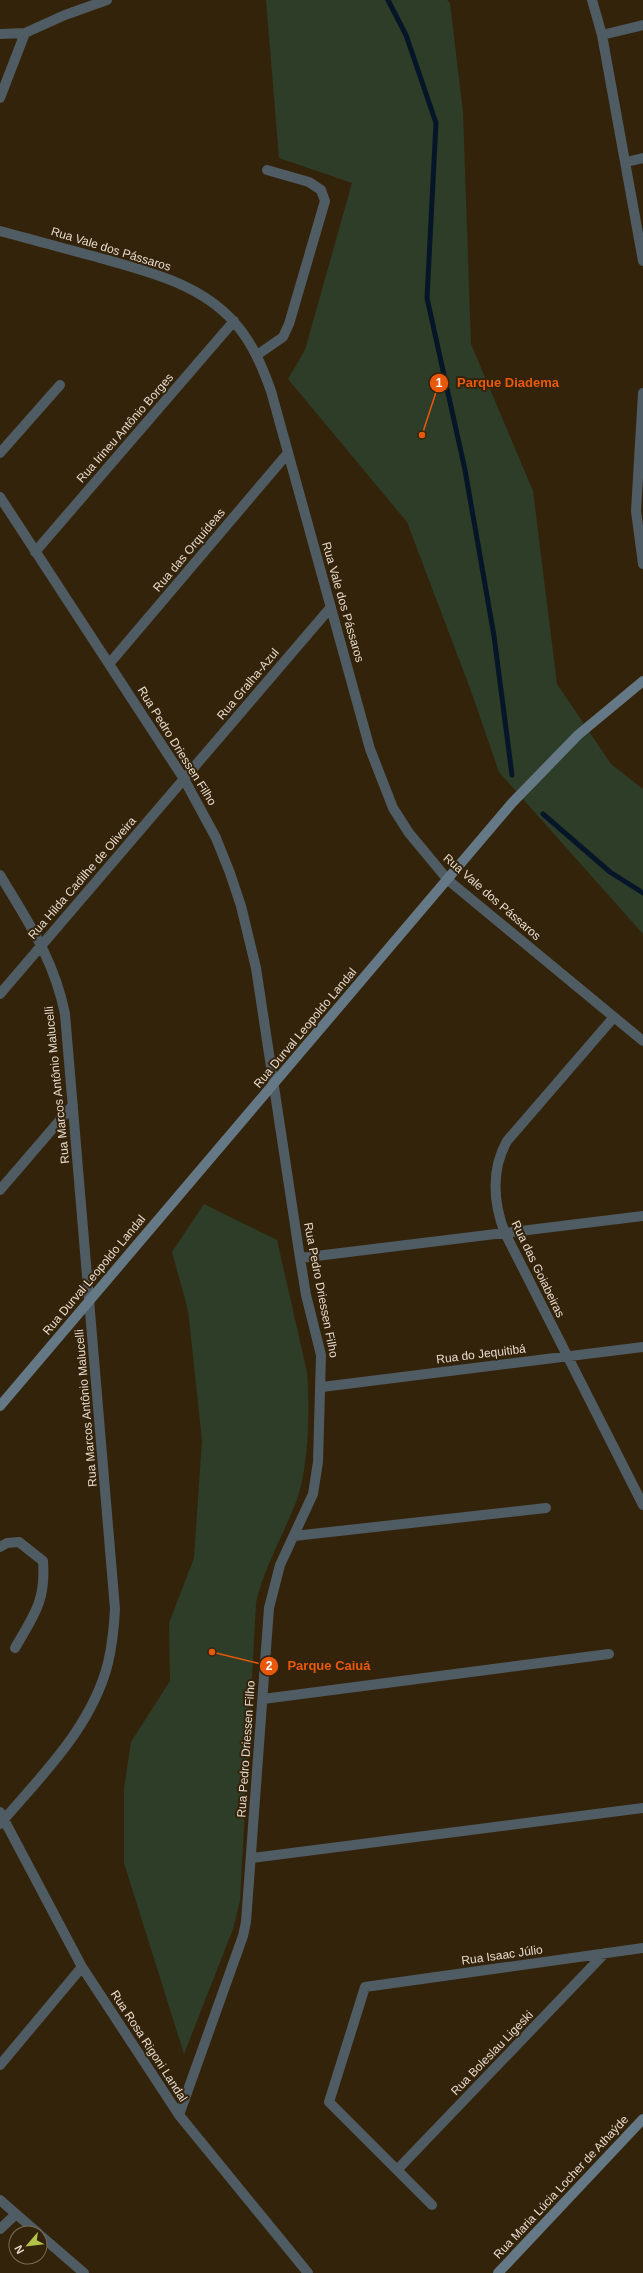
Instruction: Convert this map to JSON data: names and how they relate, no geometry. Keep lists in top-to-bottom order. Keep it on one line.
{"streets":{"street":["Rua Vale dos Pássaros","Rua Irineu Antônio Borges","Rua das Orquídeas","Rua Gralha-Azul","Rua Pedro Driessen Filho","Rua Hilda Cadilhe de Oliveira","Rua Durval Leopoldo Landal","Rua Marcos Antônio Malucelli","Rua das Goiabeiras","Rua do Jequitibá","Rua Isaac Júlio","Rua Rosa Rigoni Landal","Rua Boleslau Ligeski","Rua Maria Lúcia Locher de Athaýde"]},"crossings":[["Rua Vale dos Pássaros","Rua Irineu Antônio Borges"],["Rua Vale dos Pássaros","Rua das Orquídeas"],["Rua Vale dos Pássaros","Rua Gralha-Azul"],["Rua Vale dos Pássaros","Rua Durval Leopoldo Landal"],["Rua Vale dos Pássaros","Rua das Goiabeiras"],["Rua Irineu Antônio Borges","Rua Pedro Driessen Filho"],["Rua das Orquídeas","Rua Pedro Driessen Filho"],["Rua Gralha-Azul","Rua Pedro Driessen Filho"],["Rua Gralha-Azul","Rua Hilda Cadilhe de Oliveira"],["Rua Pedro Driessen Filho","Rua Hilda Cadilhe de Oliveira"],["Rua Pedro Driessen Filho","Rua Durval Leopoldo Landal"],["Rua Pedro Driessen Filho","Rua do Jequitibá"],["Rua Pedro Driessen Filho","Rua Rosa Rigoni Landal"],["Rua Hilda Cadilhe de Oliveira","Rua Marcos Antônio Malucelli"],["Rua Durval Leopoldo Landal","Rua Marcos Antônio Malucelli"],["Rua Marcos Antônio Malucelli","Rua Rosa Rigoni Landal"],["Rua das Goiabeiras","Rua do Jequitibá"],["Rua Isaac Júlio","Rua Boleslau Ligeski"]],"places":["Parque Diadema","Parque Caiuá"],"north":"bottom left"}
